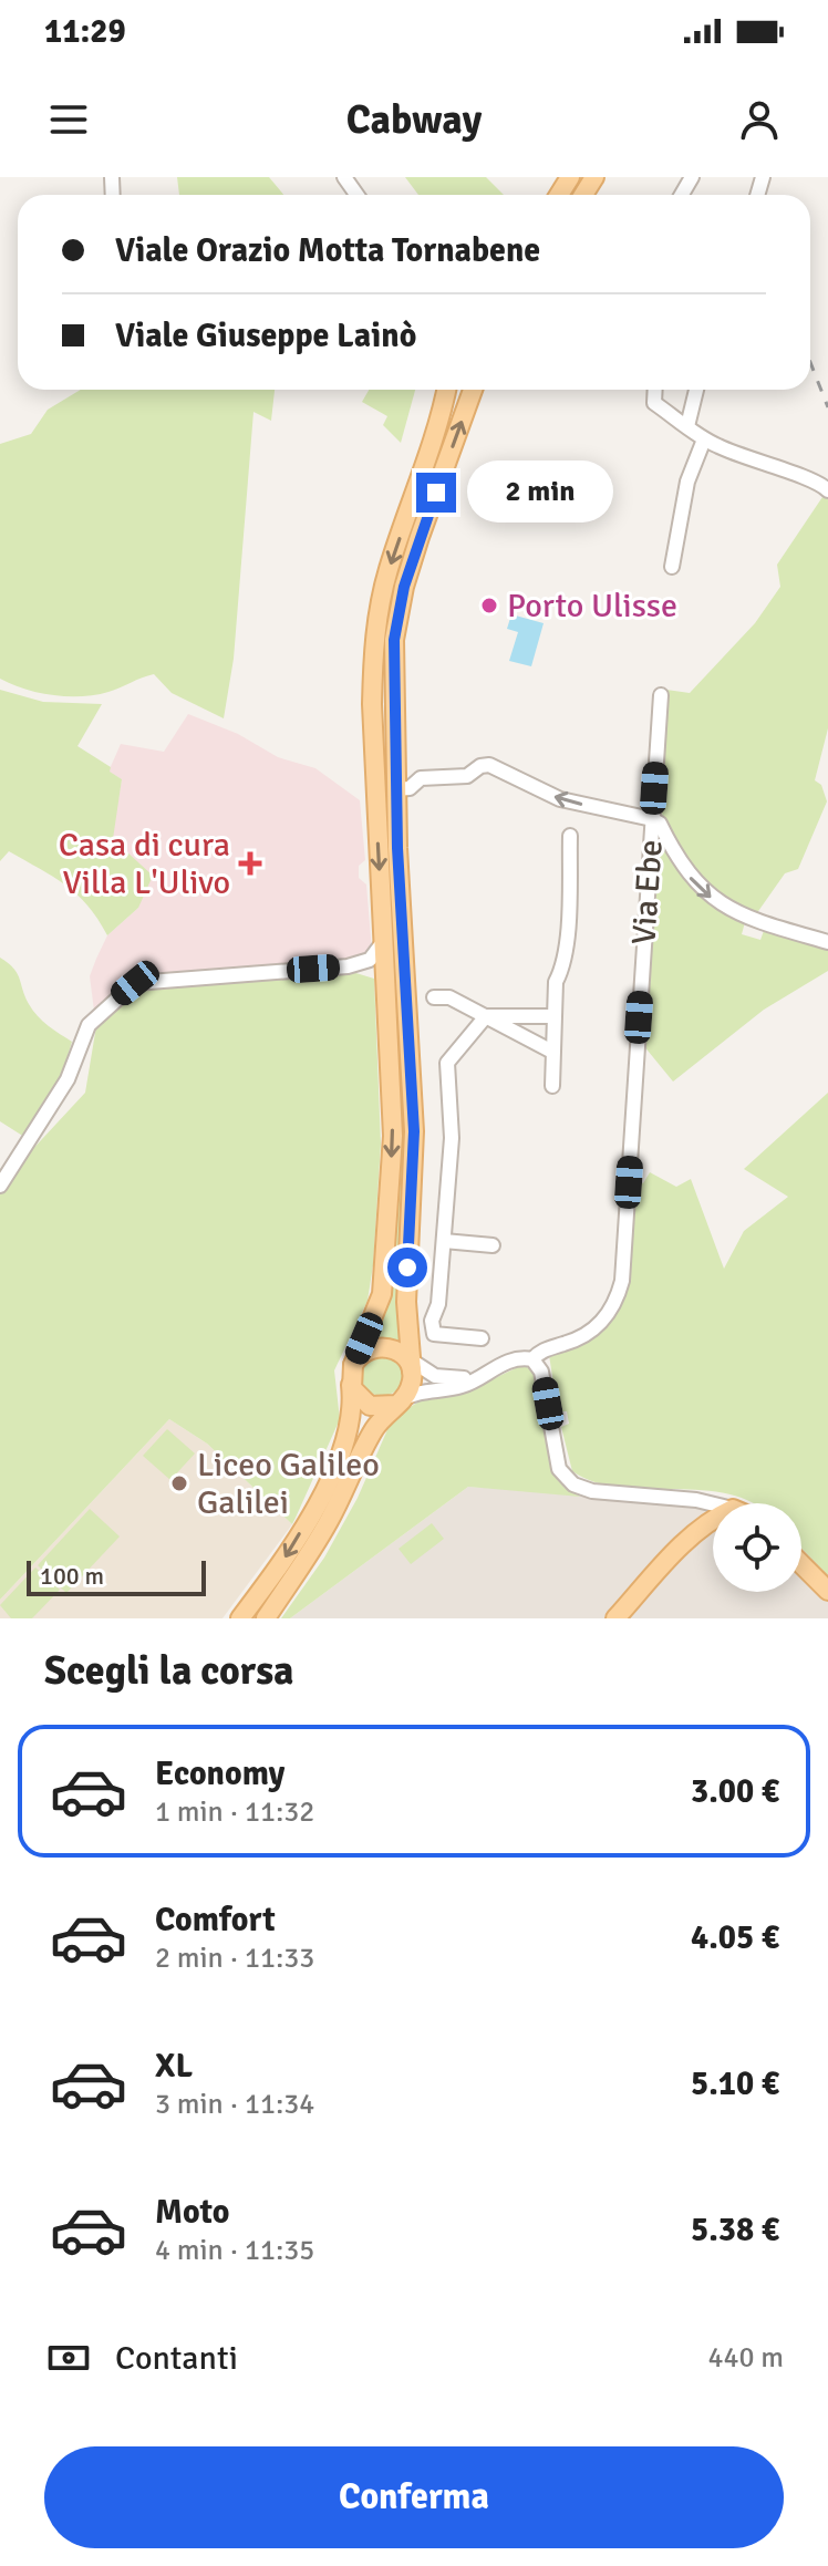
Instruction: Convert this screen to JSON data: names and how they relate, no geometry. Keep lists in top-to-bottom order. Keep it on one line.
{"streets":{"street":["Via Ebe"]},"places":{"other":["Porto Ulisse","Liceo Galileo Galilei"],"health":["Casa di cura Villa L'Ulivo"]},"scale_bar":"100 m","page":{"status":"11:29","header":"Cabway","banner":["Viale Orazio Motta Tornabene","Viale Giuseppe Lainò"],"bubble":"2 min","scale":"100 m","heading":"Scegli la corsa","list":[{"name":"Economy","note":"1 min · 11:32","value":"3.00 €"},{"name":"Comfort","note":"2 min · 11:33","value":"4.05 €"},{"name":"XL","note":"3 min · 11:34","value":"5.10 €"},{"name":"Moto","note":"4 min · 11:35","value":"5.38 €"}],"pay":["Contanti","440 m"],"buttons":"Conferma"}}
